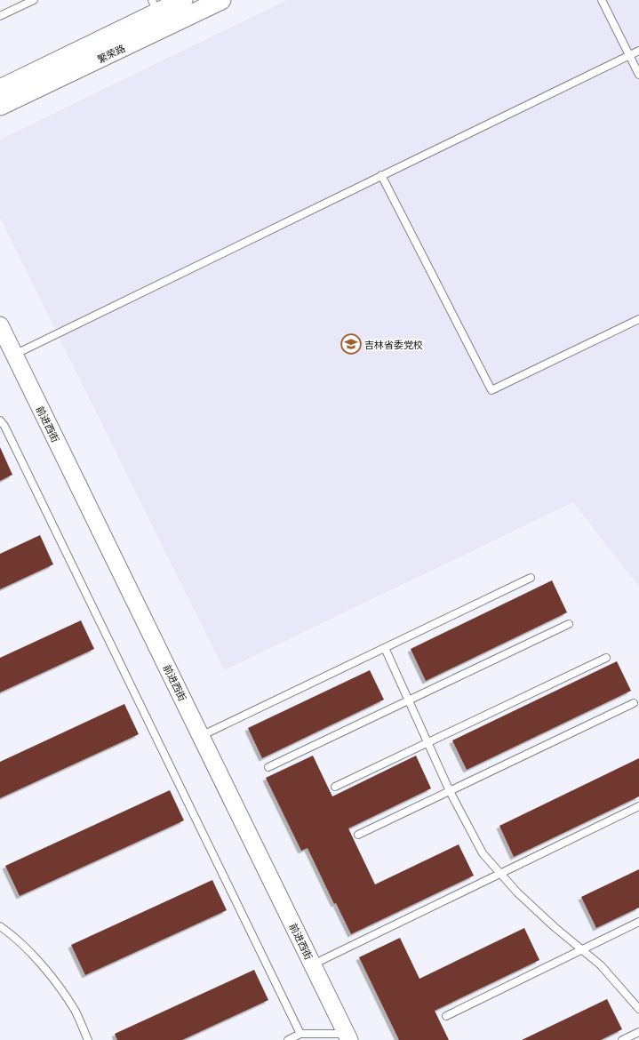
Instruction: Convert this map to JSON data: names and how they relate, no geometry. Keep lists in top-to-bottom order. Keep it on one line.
{"streets":{"main road":["繁荣路"],"street":["前进西街"]},"places":{"school or university":["吉林省委党校"]}}
